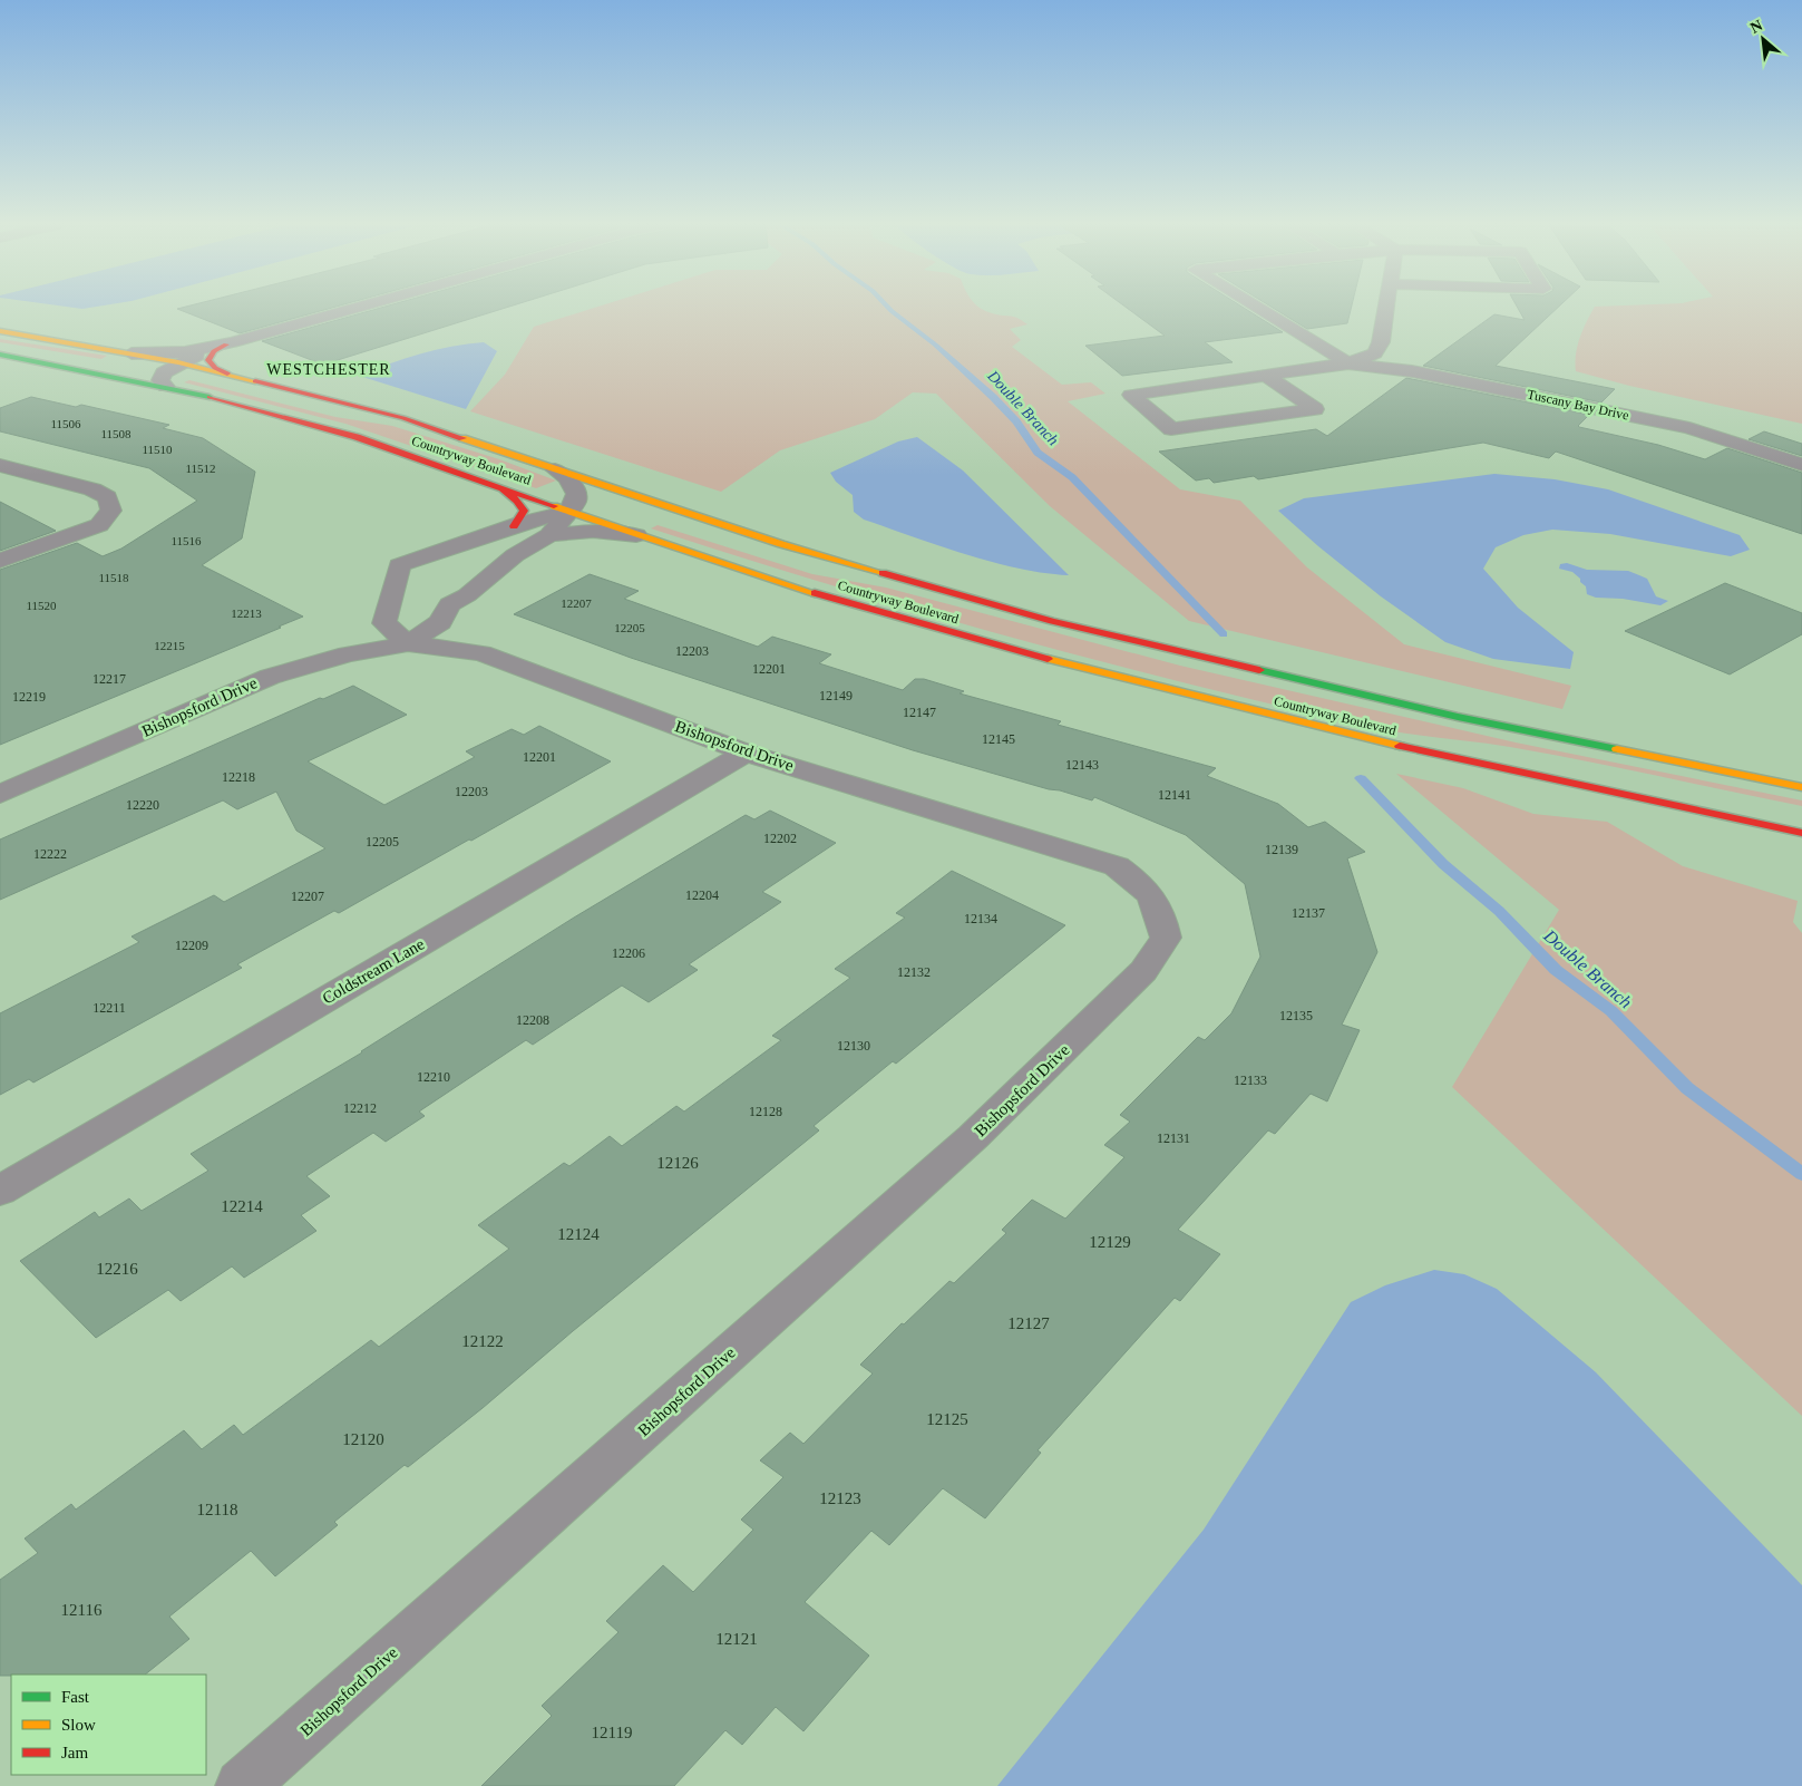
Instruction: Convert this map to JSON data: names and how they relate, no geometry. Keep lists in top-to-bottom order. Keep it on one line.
{"streets":{"street":["Tuscany Bay Drive","Countryway Boulevard","Bishopsford Drive","Coldstream Lane"]},"crossings":[["Countryway Boulevard","Bishopsford Drive"],["Bishopsford Drive","Coldstream Lane"]],"districts":["WESTCHESTER"],"water":["Double Branch"],"house_numbers":["11506","11508","11510","11512","11516","11518","12207","11520","12213","12205","12215","12203","12201","12217","12149","12219","12147","12145","12201","12143","12218","12203","12141","12220","12202","12205","12139","12222","12204","12207","12137","12134","12209","12206","12132","12211","12135","12208","12130","12210","12133","12212","12128","12131","12126","12214","12124","12129","12216","12127","12122","12125","12120","12123","12118","12116","12121","12119"],"legend":["Fast","Slow","Jam"],"north":"top left"}
